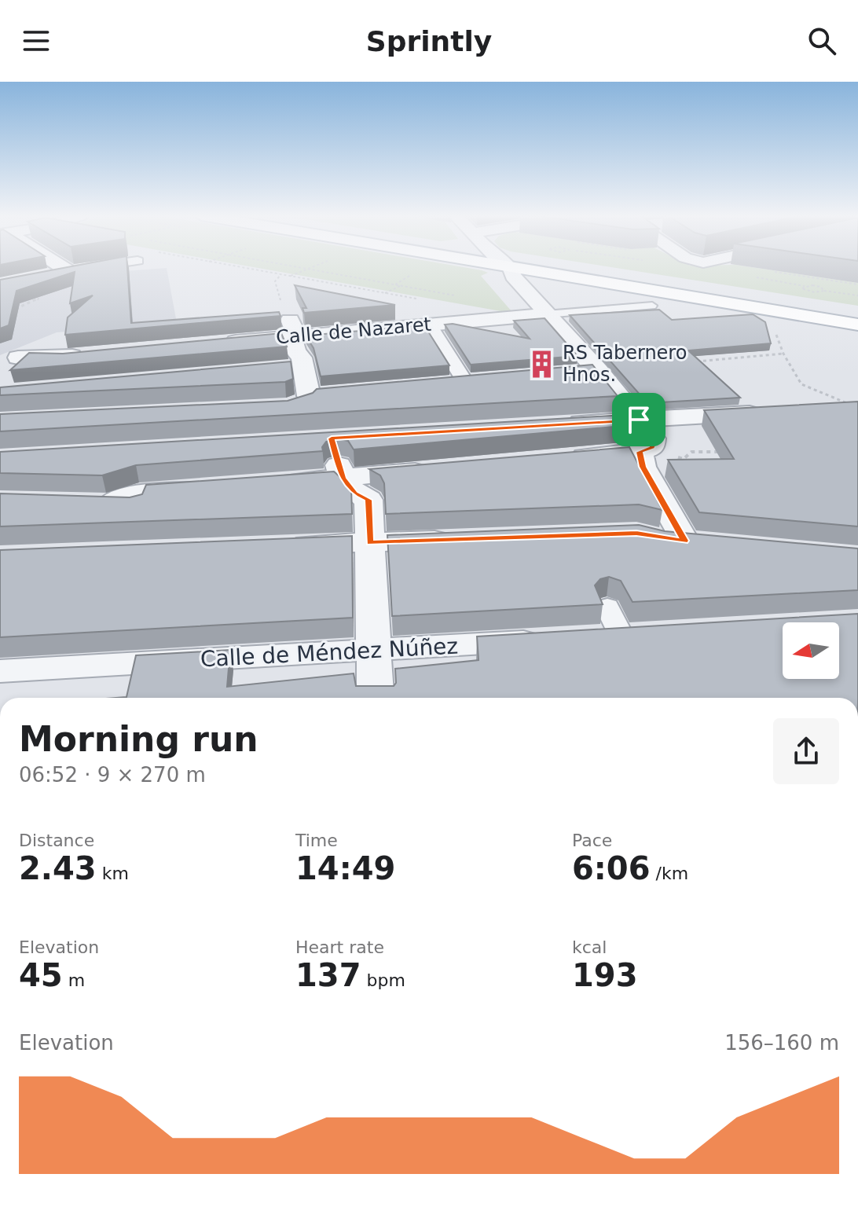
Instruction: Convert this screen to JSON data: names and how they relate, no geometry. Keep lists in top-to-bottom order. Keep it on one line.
{"streets":{"street":["Calle de Nazaret","Calle de Méndez Núñez"]},"places":{"building":["RS Tabernero Hnos."]},"north":"left","page":{"header":"Sprintly","heading":["Morning run","06:52 · 9 × 270 m"],"stats":[["Distance","2.43 km"],["Time","14:49"],["Pace","6:06 /km"],["Elevation","45 m"],["Heart rate","137 bpm"],["kcal","193"]],"chart":["Elevation","156–160 m"]}}
